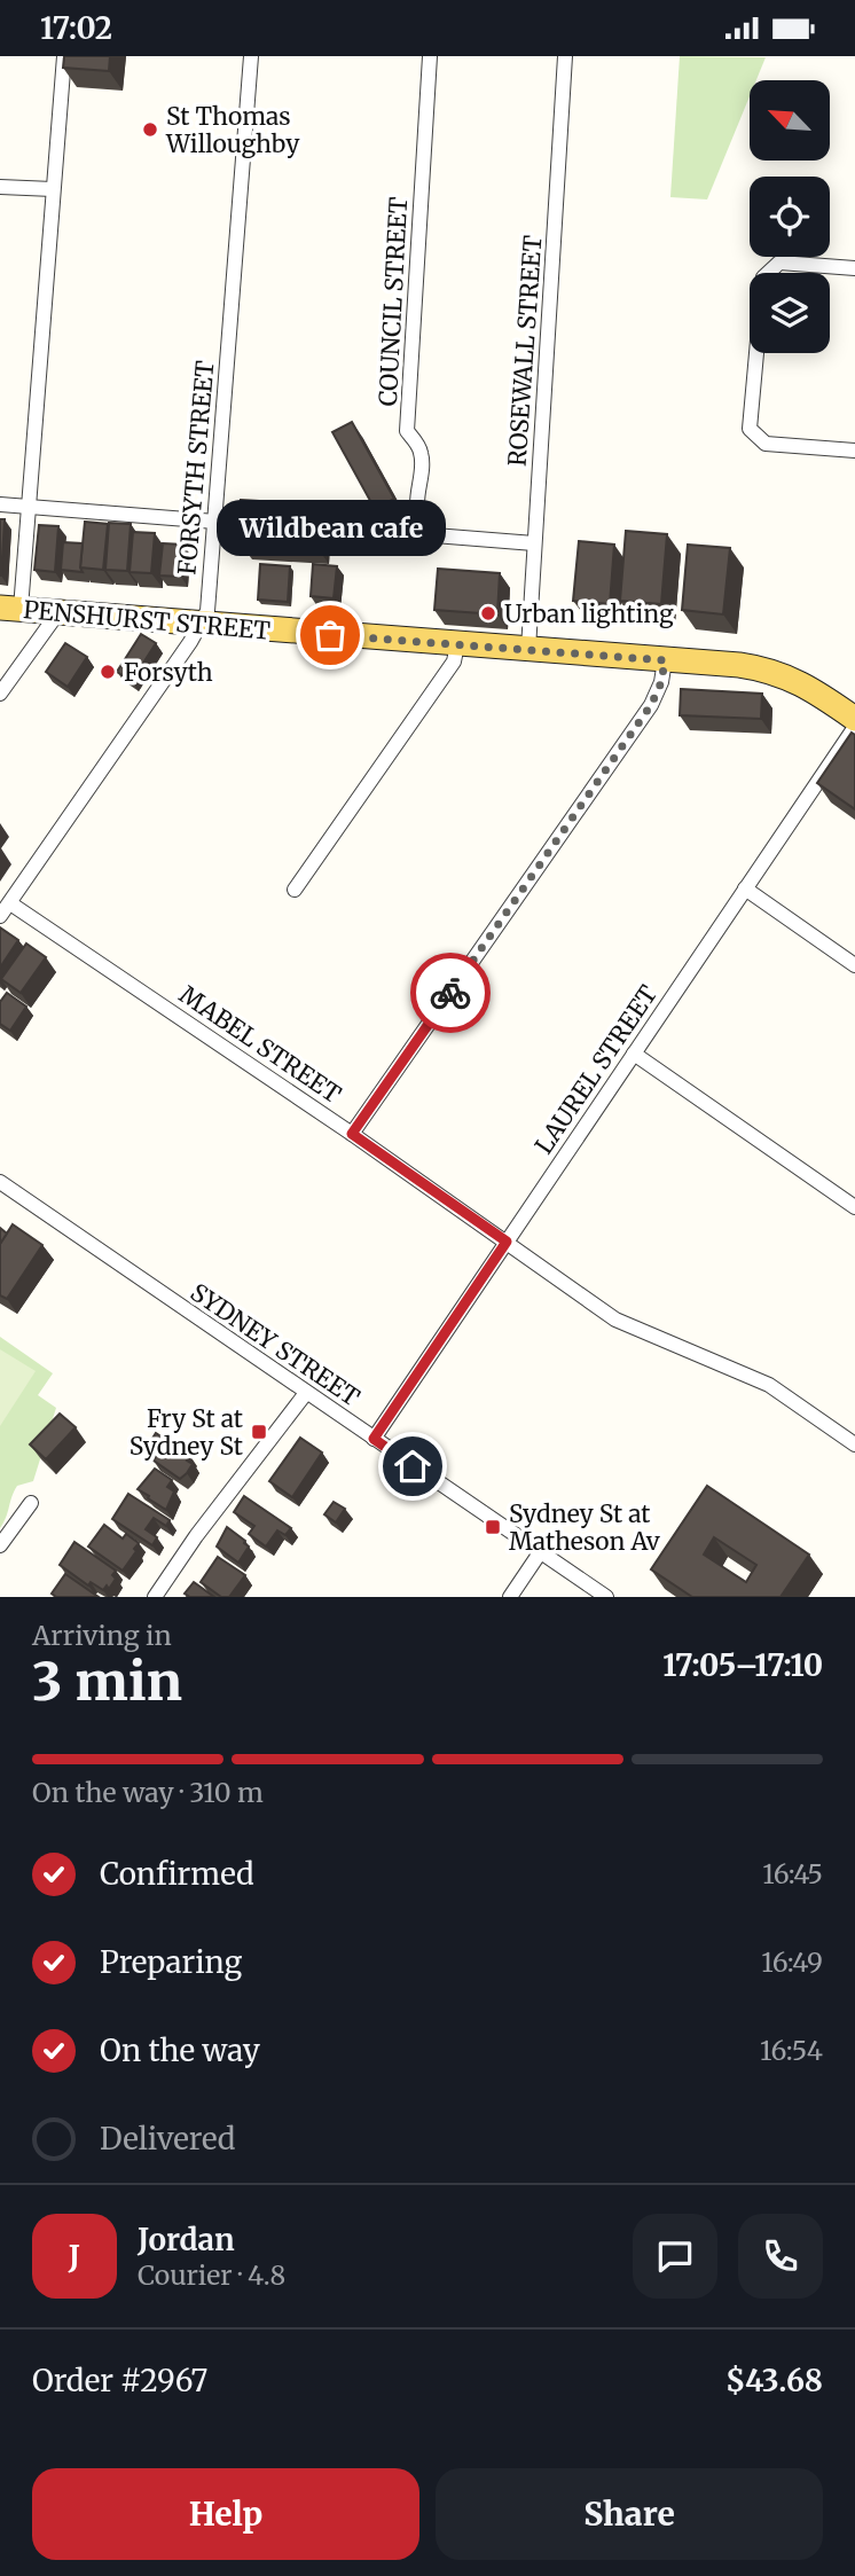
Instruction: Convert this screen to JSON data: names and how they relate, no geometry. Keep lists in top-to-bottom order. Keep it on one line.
{"streets":{"main road":["PENSHURST STREET"],"street":["COUNCIL STREET","ROSEWALL STREET","FORSYTH STREET","MABEL STREET","LAUREL STREET","SYDNEY STREET"]},"crossings":[["COUNCIL STREET","ROSEWALL STREET"],["ROSEWALL STREET","PENSHURST STREET"],["FORSYTH STREET","PENSHURST STREET"],["FORSYTH STREET","MABEL STREET"],["MABEL STREET","LAUREL STREET"],["LAUREL STREET","SYDNEY STREET"]],"places":{"other":["St Thomas Willoughby","Urban lighting","Wildbean cafe","Forsyth"],"transit":["Fry St at Sydney St","Sydney St at Matheson Av"]},"north":"top left","page":{"status":"17:02","bubble":"Wildbean cafe","heading":["3 min","Arriving in","17:05–17:10"],"panel":["Jordan","Courier · 4.8","Order #2967","$43.68"],"bar":"On the way · 310 m","list":[["Confirmed","16:45"],["Preparing","16:49"],["On the way","16:54"],"Delivered"],"round":"J","buttons":["Help","Share"]}}
